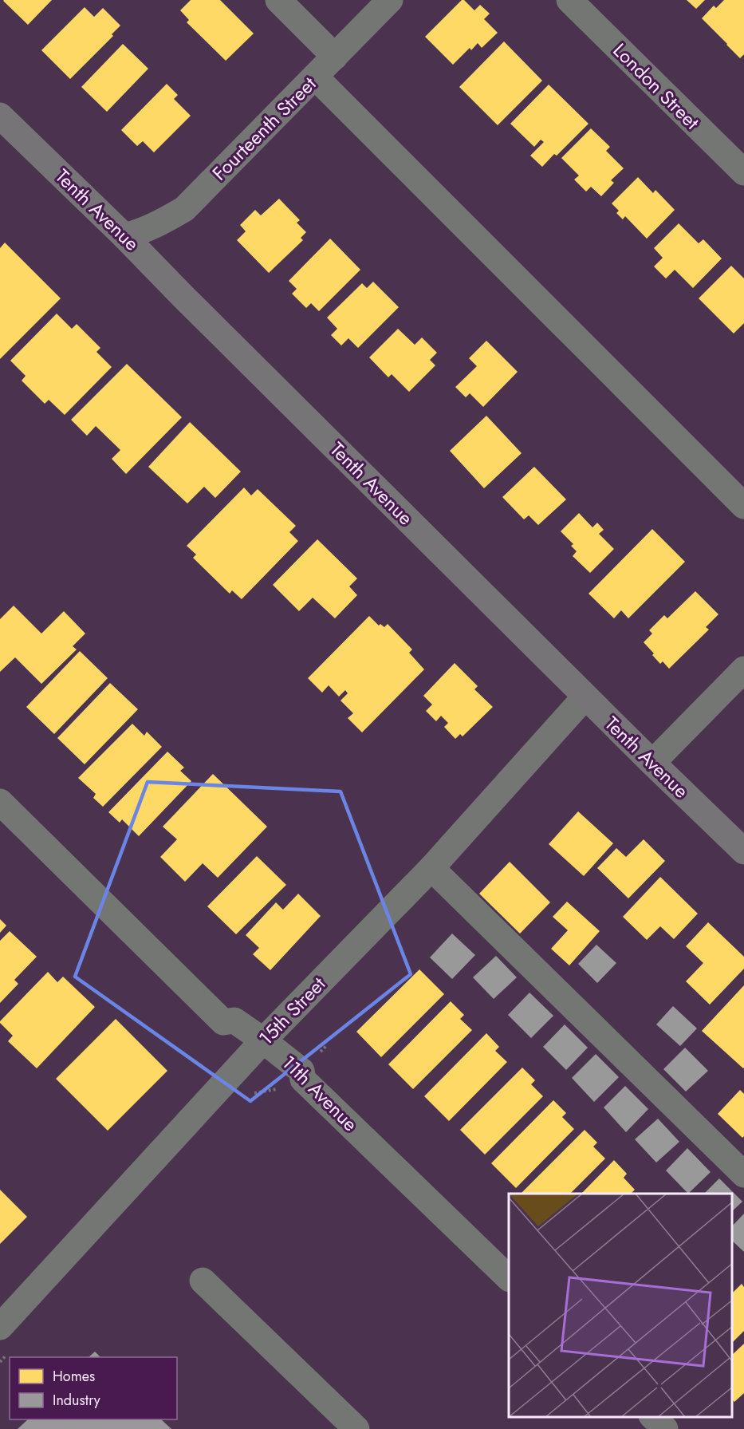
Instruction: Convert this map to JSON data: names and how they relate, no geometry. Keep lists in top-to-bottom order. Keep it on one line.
{"streets":{"main road":["Tenth Avenue"],"street":["London Street","Fourteenth Street","15th Street","11th Avenue"]},"crossings":[["Fourteenth Street","Tenth Avenue"],["Tenth Avenue","15th Street"],["15th Street","11th Avenue"]],"legend":["Homes","Industry"]}
